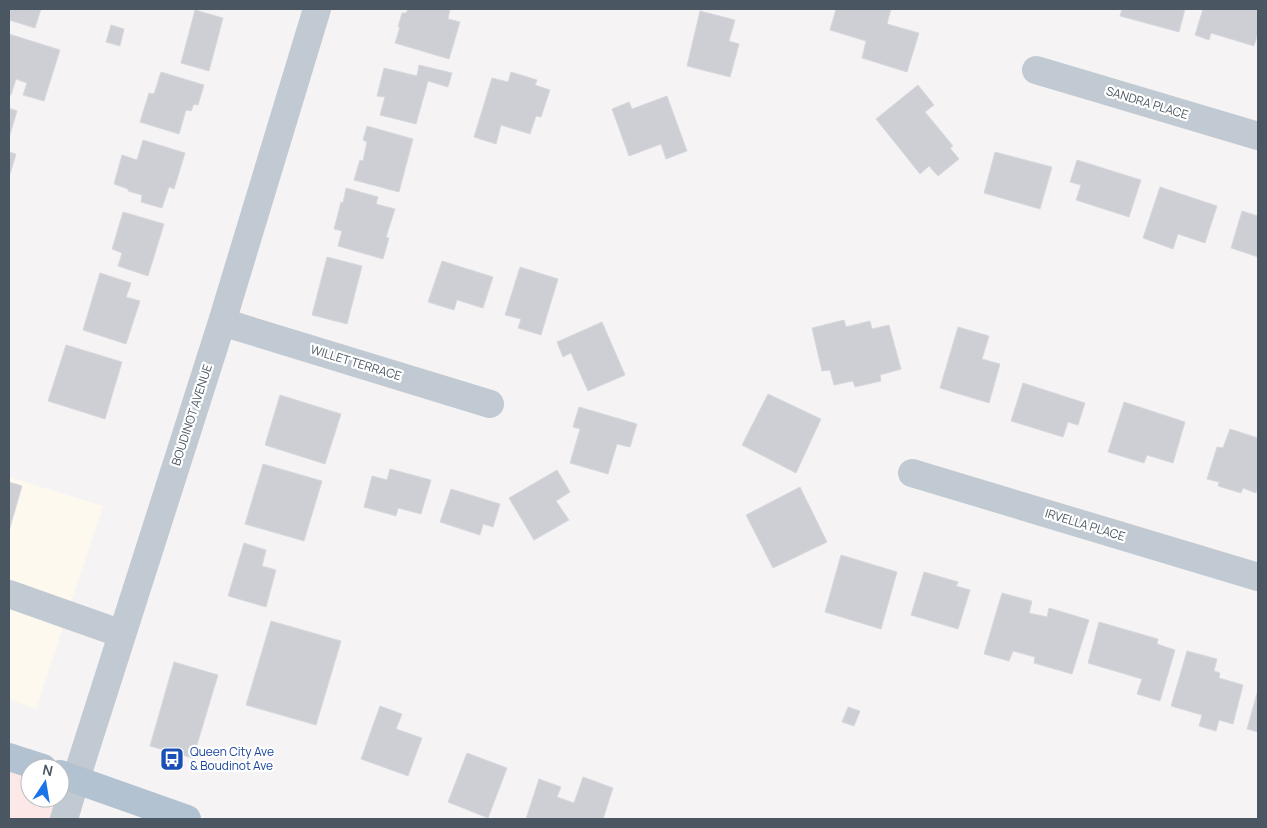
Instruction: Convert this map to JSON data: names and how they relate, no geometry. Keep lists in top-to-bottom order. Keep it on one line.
{"streets":{"street":["SANDRA PLACE","WILLET TERRACE","BOUDINOT AVENUE","IRVELLA PLACE"]},"crossings":[["WILLET TERRACE","BOUDINOT AVENUE"]],"places":{"bus stop":["Queen City Ave & Boudinot Ave"]},"north":"top"}
